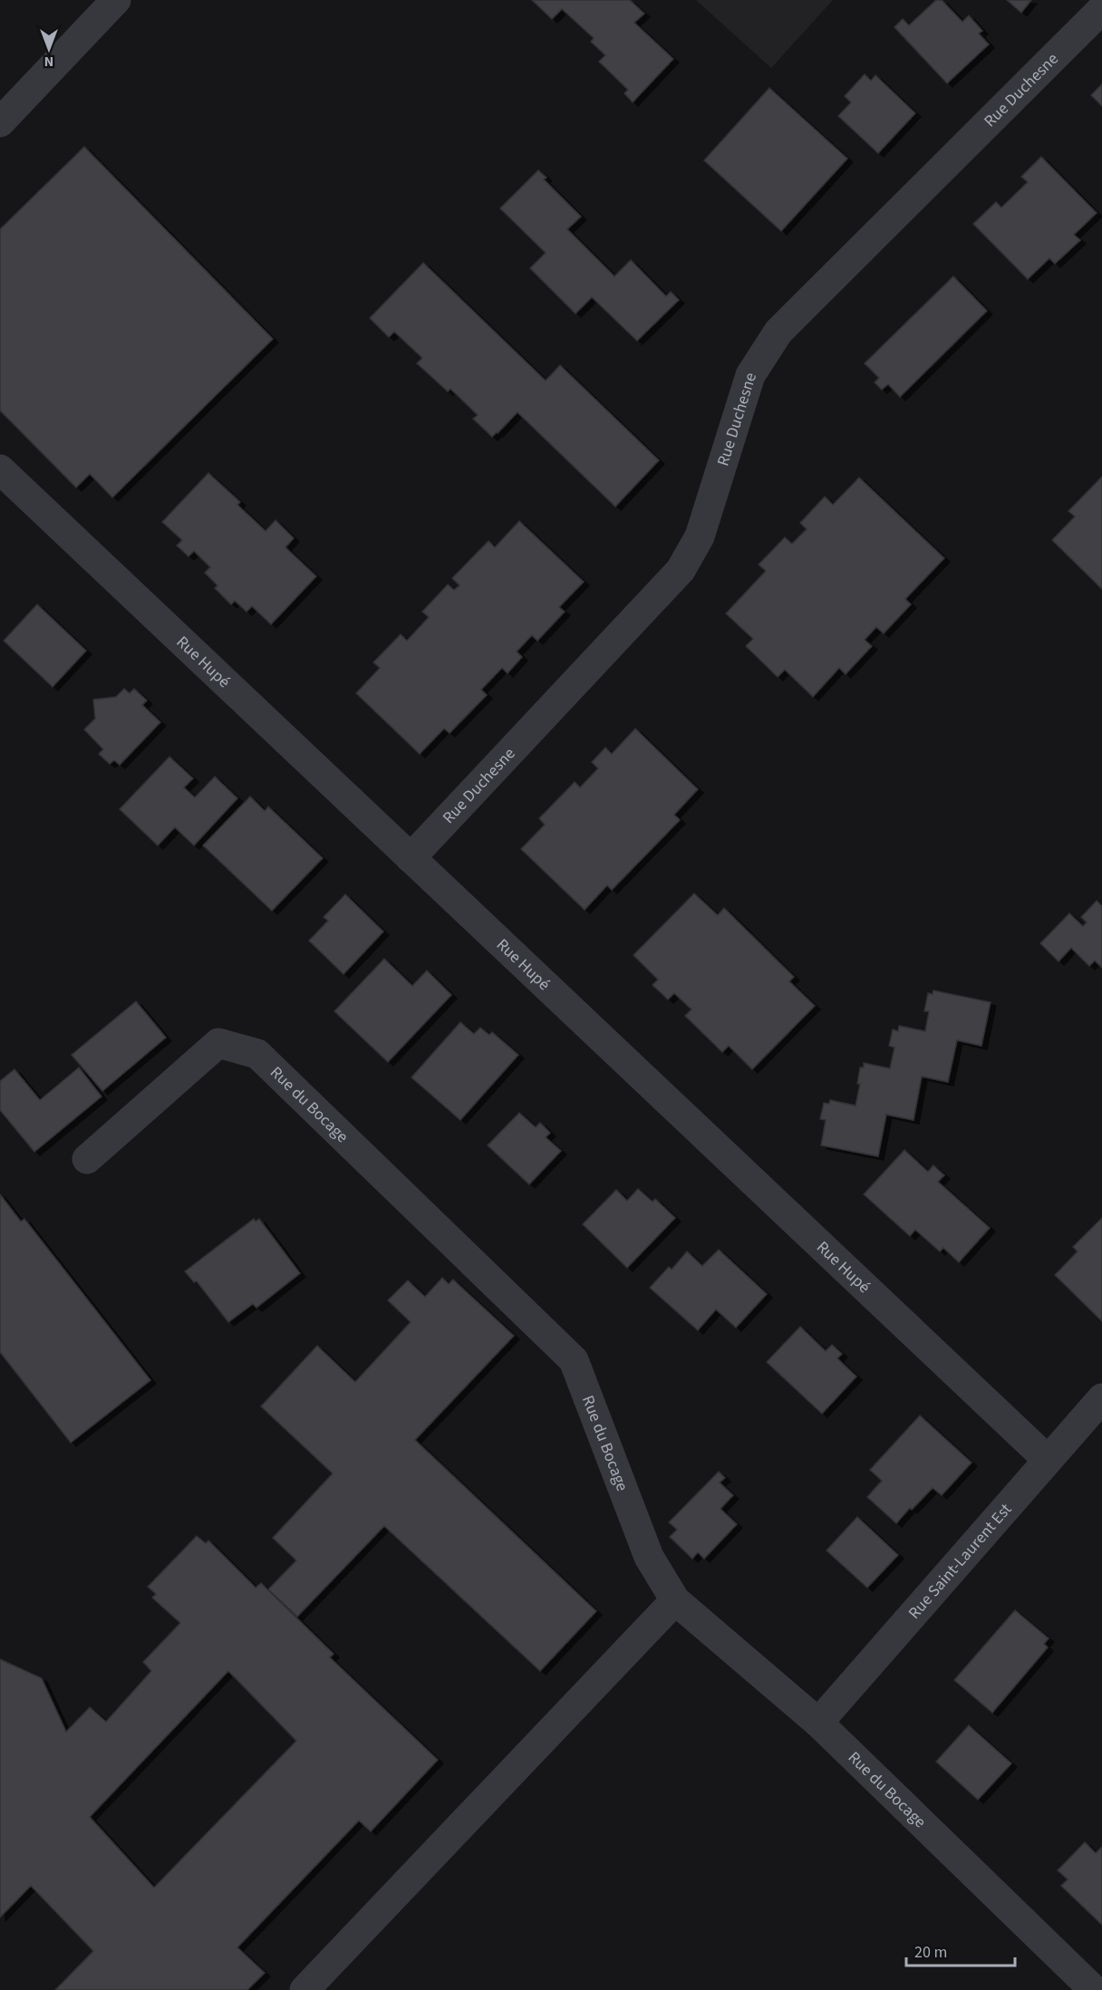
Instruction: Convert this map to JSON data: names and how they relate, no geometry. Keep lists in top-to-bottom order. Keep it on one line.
{"streets":{"street":["Rue Duchesne","Rue Hupé","Rue du Bocage","Rue Saint-Laurent Est"]},"crossings":[["Rue Duchesne","Rue Hupé"],["Rue Hupé","Rue Saint-Laurent Est"],["Rue du Bocage","Rue Saint-Laurent Est"]],"scale_bar":"20 m","north":"bottom"}
